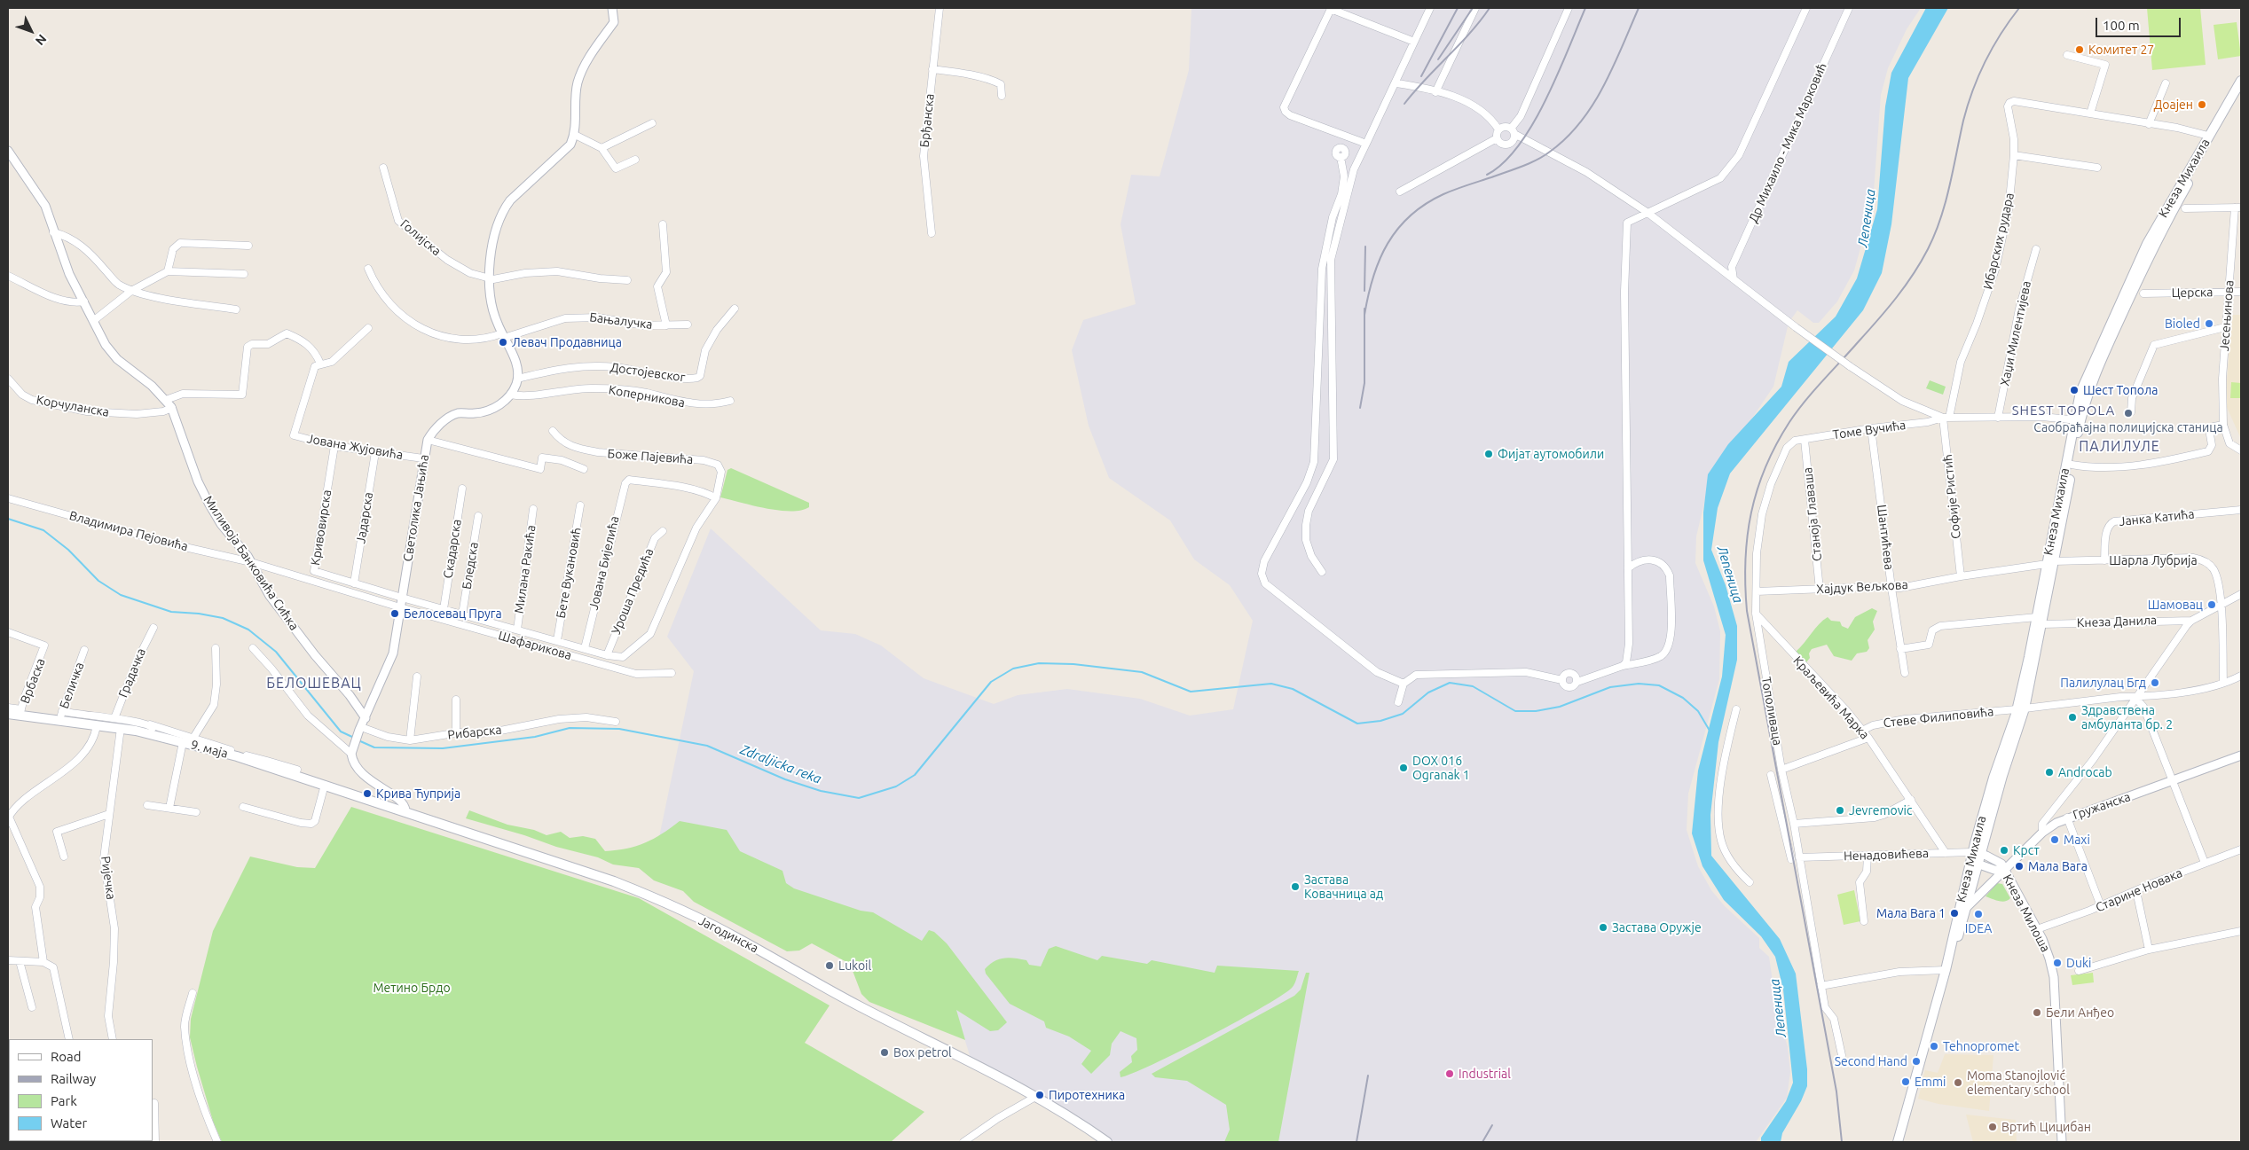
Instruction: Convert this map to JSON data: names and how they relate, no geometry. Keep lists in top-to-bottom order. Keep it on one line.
{"streets":{"main road":["Кнеза Михаила","9. маја","Јагодинска"],"street":["Брђанска","Др Михаило - Мика Марковић","Голијска","Ибарских рудара","Церска","Јесењинова","Бањалучка","Хаџи Милентијева","Достојевског","Коперникова","Корчуланска","Томе Вучића","Јована Жујовића","Боже Пајевића","Софије Ристић","Светолика Јањића","Станоја Главаша","Јадарска","Јанка Катића","Кривовирска","Владимира Пејовића","Шантићева","Скадарска","Шарла Лубрија","Миливоја Банковића Сићка","Јована Бијелића","Бледска","Милана Ракића","Бете Вукановић","Хајдук Вељкова","Уроша Предића","Кнеза Данила","Шафарикова","Градачка","Врбаска","Беличка","Краљевића Марка","Тополиваца","Стеве Филиповића","Рибарска","Гружанска","Ненадовићева","Ријечка","Старине Новака","Кнеза Милоша"]},"crossings":[["Др Михаило - Мика Марковић","Томе Вучића"],["Кнеза Михаила","Ибарских рудара"],["Кнеза Михаила","Томе Вучића"],["Кнеза Михаила","Шарла Лубрија"],["Кнеза Михаила","Хајдук Вељкова"],["Кнеза Михаила","Кнеза Данила"],["Кнеза Михаила","Стеве Филиповића"],["Кнеза Михаила","Гружанска"],["Кнеза Михаила","Ненадовићева"],["Кнеза Михаила","Кнеза Милоша"],["Ибарских рудара","Томе Вучића"],["Ибарских рудара","Софије Ристић"],["Церска","Јесењинова"],["Хаџи Милентијева","Томе Вучића"],["Достојевског","Светолика Јањића"],["Коперникова","Светолика Јањића"],["Корчуланска","Миливоја Банковића Сићка"],["Томе Вучића","Софије Ристић"],["Томе Вучића","Станоја Главаша"],["Томе Вучића","Шантићева"],["Томе Вучића","Тополиваца"],["Јована Жујовића","Светолика Јањића"],["Јована Жујовића","Јадарска"],["Јована Жујовића","Кривовирска"],["Боже Пајевића","Кривовирска"],["Боже Пајевића","Јована Бијелића"],["Софије Ристић","Хајдук Вељкова"],["Светолика Јањића","Кривовирска"],["Светолика Јањића","Владимира Пејовића"],["Светолика Јањића","Миливоја Банковића Сићка"],["Светолика Јањића","Шафарикова"],["Светолика Јањића","Рибарска"],["Станоја Главаша","Хајдук Вељкова"],["Јадарска","Кривовирска"],["Јанка Катића","Шарла Лубрија"],["Кривовирска","Скадарска"],["Кривовирска","Јована Бијелића"],["Кривовирска","Бледска"],["Кривовирска","Милана Ракића"],["Кривовирска","Бете Вукановић"],["Кривовирска","Уроша Предића"],["Владимира Пејовића","Миливоја Банковића Сићка"],["Владимира Пејовића","Шафарикова"],["Шантићева","Хајдук Вељкова"],["Шантићева","Кнеза Данила"],["Шарла Лубрија","Хајдук Вељкова"],["Шарла Лубрија","Стеве Филиповића"],["Хајдук Вељкова","Тополиваца"],["Врбаска","9. маја"],["Беличка","9. маја"],["Краљевића Марка","Тополиваца"],["Краљевића Марка","Стеве Филиповића"],["Краљевића Марка","Ненадовићева"],["Тополиваца","Стеве Филиповића"],["Тополиваца","Ненадовићева"],["9. маја","Ријечка"],["9. маја","Јагодинска"],["Гружанска","Кнеза Милоша"],["Старине Новака","Кнеза Милоша"]],"districts":["SHEST TOPOLA","ПАЛИЛУЛЕ","БЕЛОШЕВАЦ"],"water":["Лепеница","Zdraljicka reka"],"parks":["Метино Брдо"],"places":["Комитет 27","Доајен","Bioled","Левач Продавница","Шест Топола","Саобраћајна полицијска станица","Фијат аутомобили","Шамовац","Белосевац Пруга","Палилулац Бгд","Здравствена амбуланта бр. 2","DOX 016 Ogranak 1","Androcab","Крива Ћуприја","Jevremovic","Maxi","Крст","Мала Вага","Застава Ковачница ад","Мала Вага 1","IDEA","Застава Оружје","Duki","Lukoil","Бели Анђео","Tehnopromet","Box petrol","Second Hand","Industrial","Emmi","Moma Stanojlović elementary school","Пиротехника","Вртић Цицибан"],"legend":["Road","Railway","Park","Water"],"scale_bar":"100 m","north":"bottom right"}
